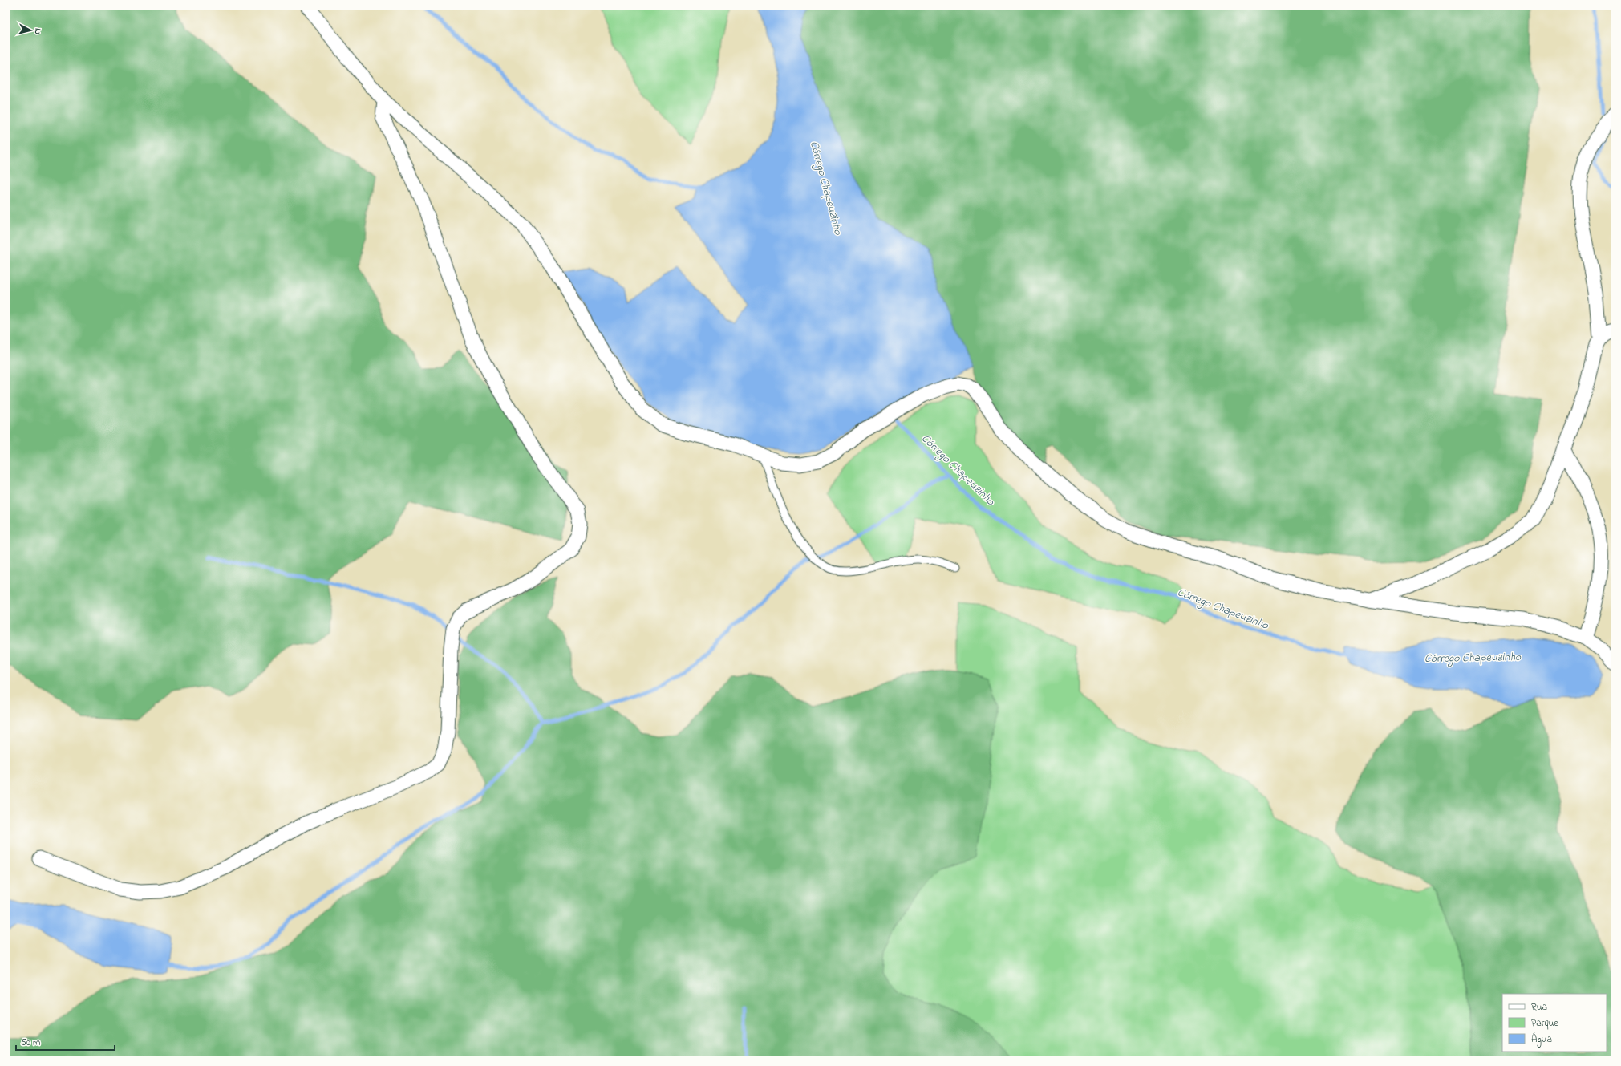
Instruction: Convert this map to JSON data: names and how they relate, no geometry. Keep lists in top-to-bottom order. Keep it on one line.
{"water":["Córrego Chapeuzinho"],"legend":["Rua","Parque","Água"],"scale_bar":"50 m","north":"right"}
